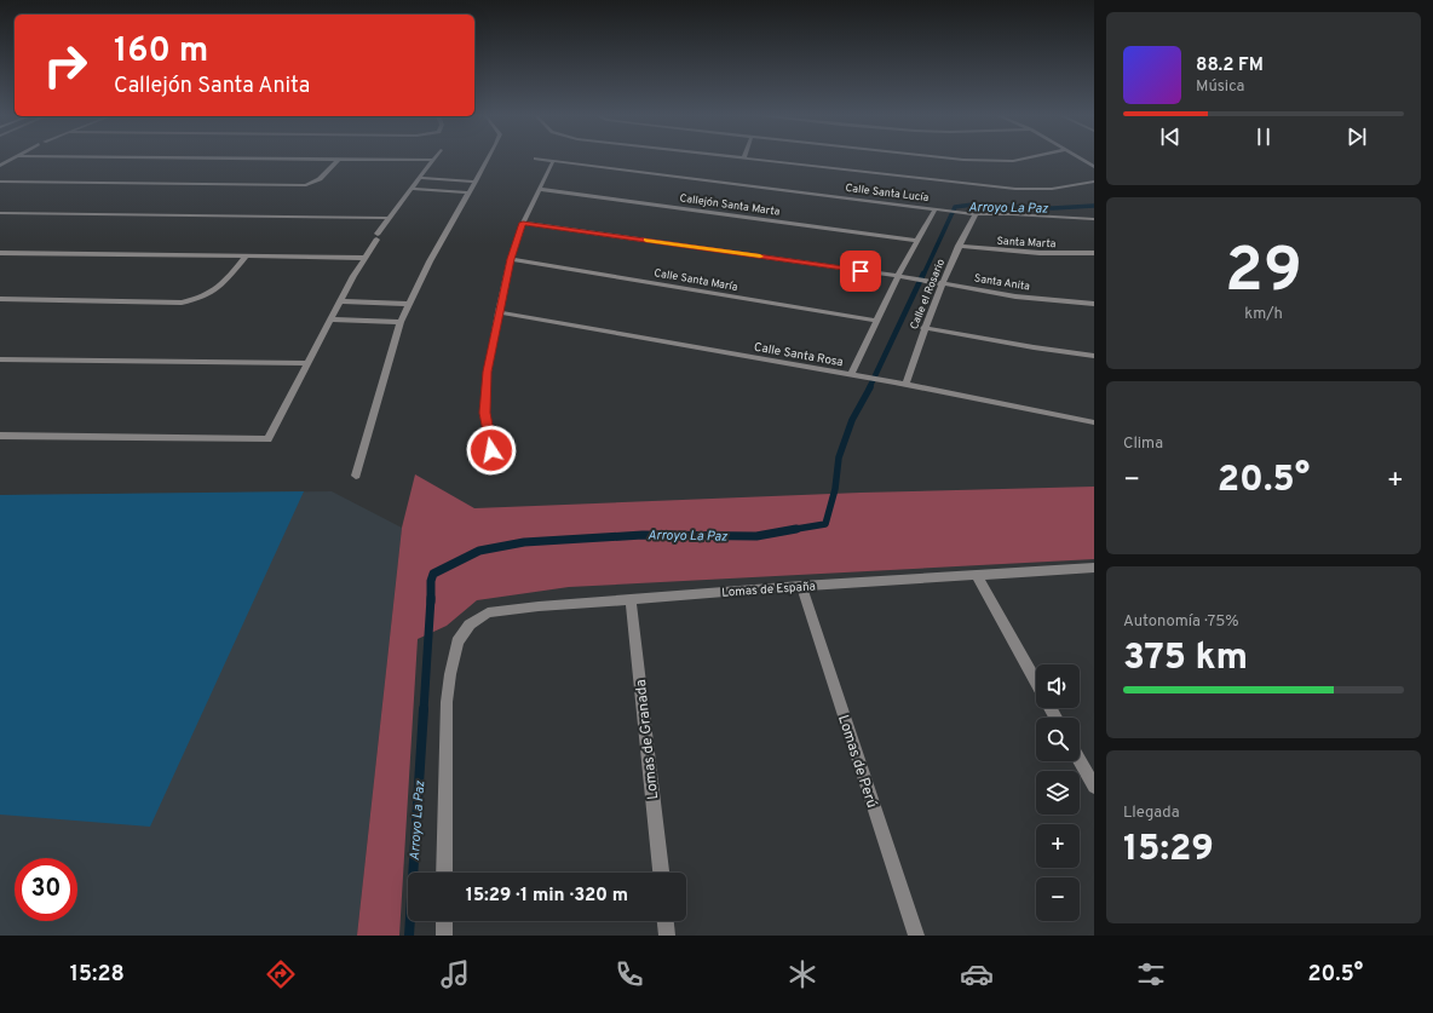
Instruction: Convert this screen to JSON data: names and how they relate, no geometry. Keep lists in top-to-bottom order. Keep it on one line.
{"streets":{"street":["Calle Santa Lucía","Callejón Santa Marta","Santa Marta","Calle Santa María","Santa Anita","Calle el Rosario","Calle Santa Rosa","Lomas de España","Lomas de Granada","Lomas de Perú"]},"crossings":[["Calle Santa Lucía","Calle el Rosario"],["Santa Marta","Calle el Rosario"],["Santa Anita","Calle el Rosario"],["Calle el Rosario","Calle Santa Rosa"],["Lomas de España","Lomas de Granada"],["Lomas de España","Lomas de Perú"]],"water":["Arroyo La Paz"],"page":{"turn":["160 m","Callejón Santa Anita"],"song":["88.2 FM","Música"],"tile":[["29","km/h"],"Clima",["Autonomía · 75%","375 km"],["Llegada","15:29"]],"heat":["−","20.5°","+"],"map_buttons":["+","−"],"limit":"30","trip":"15:29 · 1 min · 320 m","tabs":["15:28","20.5°"]}}
